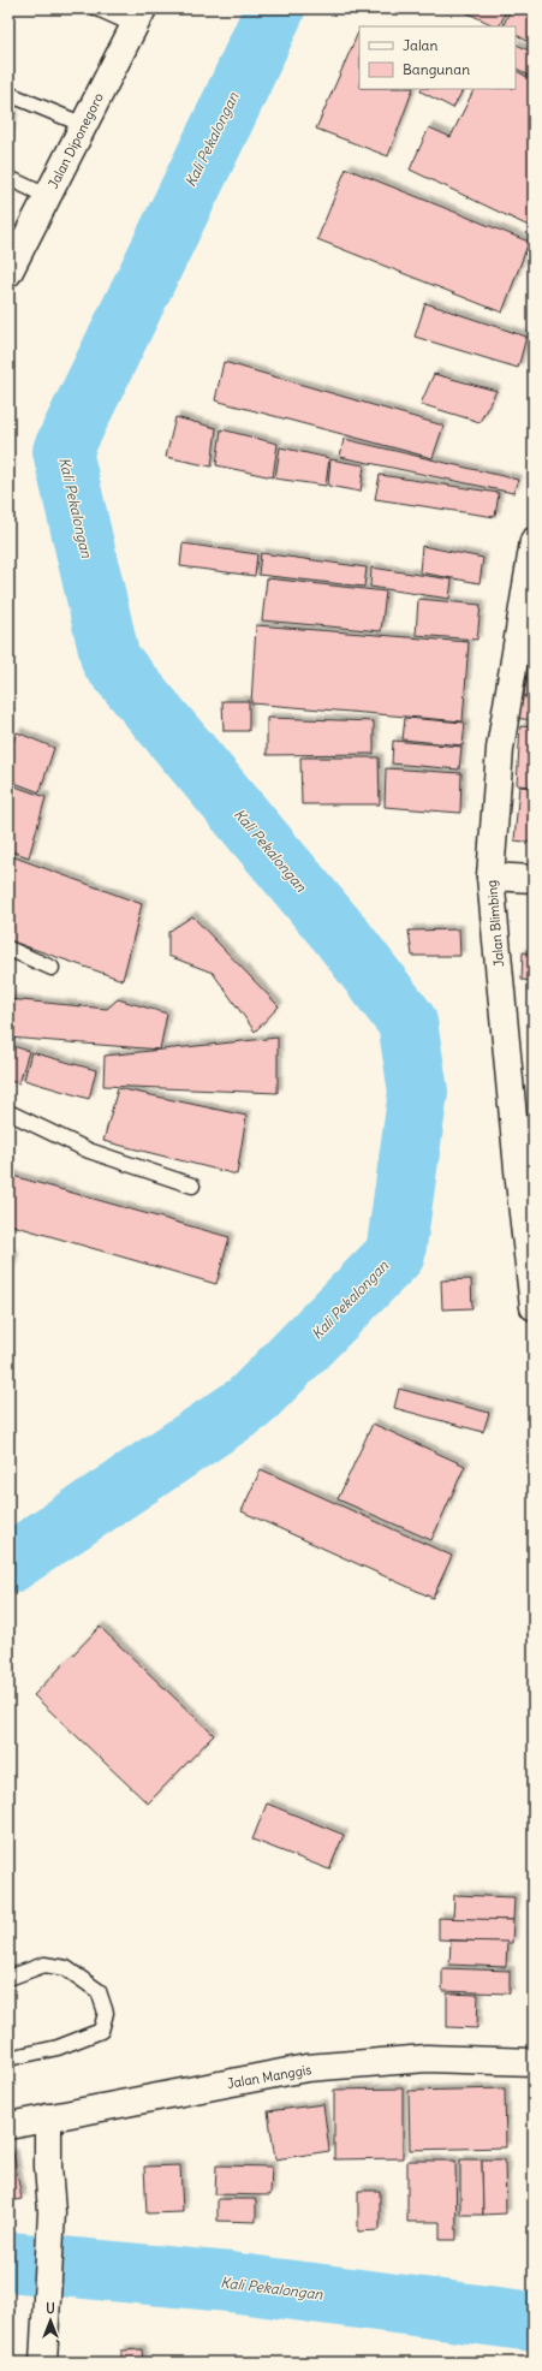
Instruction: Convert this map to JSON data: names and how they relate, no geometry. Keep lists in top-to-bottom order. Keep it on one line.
{"streets":{"street":["Jalan Diponegoro","Jalan Blimbing","Jalan Manggis"]},"water":["Kali Pekalongan"],"legend":["Jalan","Bangunan"],"north":"top"}
